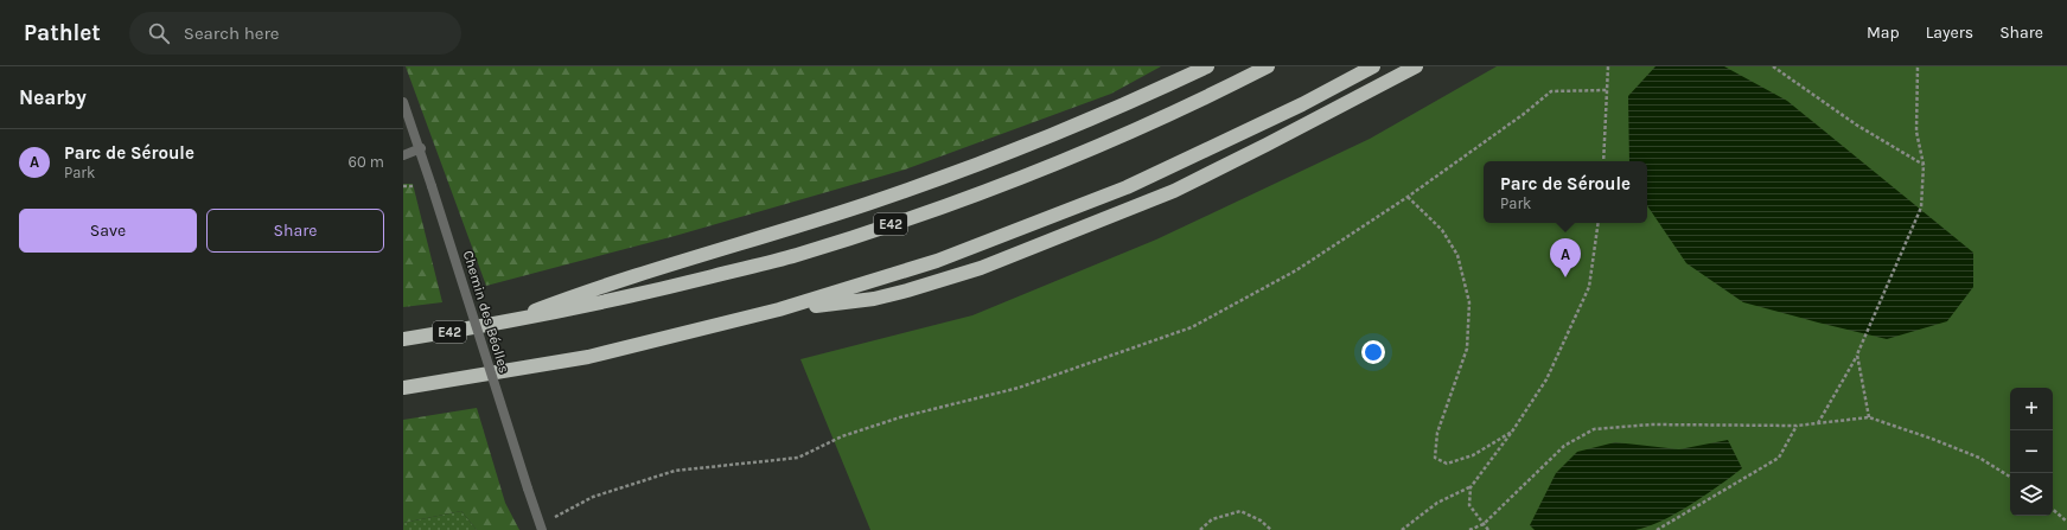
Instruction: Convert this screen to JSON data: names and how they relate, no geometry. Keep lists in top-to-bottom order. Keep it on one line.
{"streets":{"highway":["E42"],"street":["Chemin des Béolles"]},"page":{"header":"Pathlet","search":"Search here","nav":["Map","Layers","Share"],"heading":"Nearby","list":[{"mark":"A","name":"Parc de Séroule","note":"Park","value":"60 m"}],"popup":["Parc de Séroule","Park"],"buttons":["Save","Share"],"pins":"A","map_buttons":["+","−"]}}
